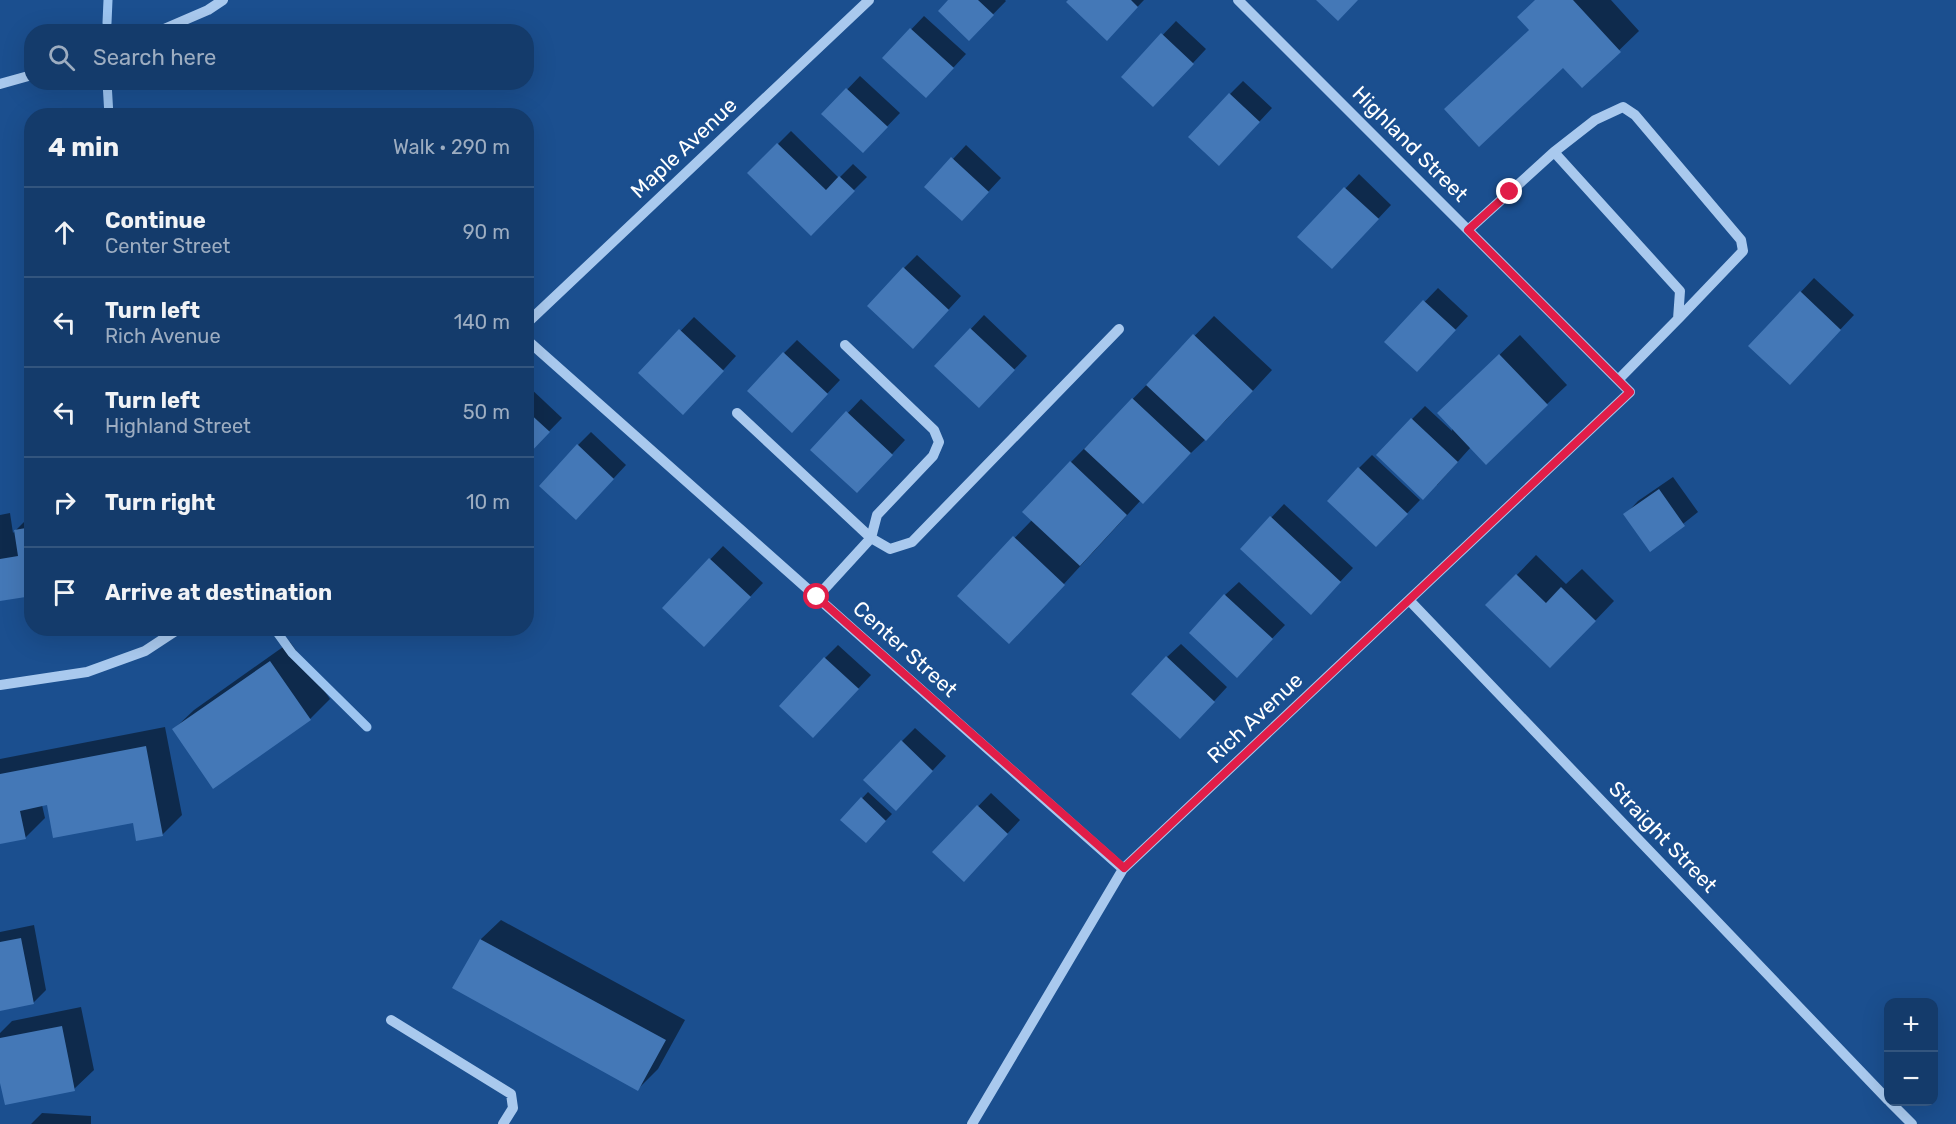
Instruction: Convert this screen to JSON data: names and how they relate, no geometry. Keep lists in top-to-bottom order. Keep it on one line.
{"streets":{"street":["Highland Street","Maple Avenue","Center Street","Rich Avenue","Straight Street"]},"crossings":[["Highland Street","Rich Avenue"],["Center Street","Rich Avenue"],["Rich Avenue","Straight Street"]],"page":{"search":"Search here","heading":["4 min","Walk · 290 m"],"list":[["Continue","Center Street","90 m"],["Turn left","Rich Avenue","140 m"],["Turn left","Highland Street","50 m"],["Turn right","10 m"],"Arrive at destination"],"map_buttons":["+","−"]}}
